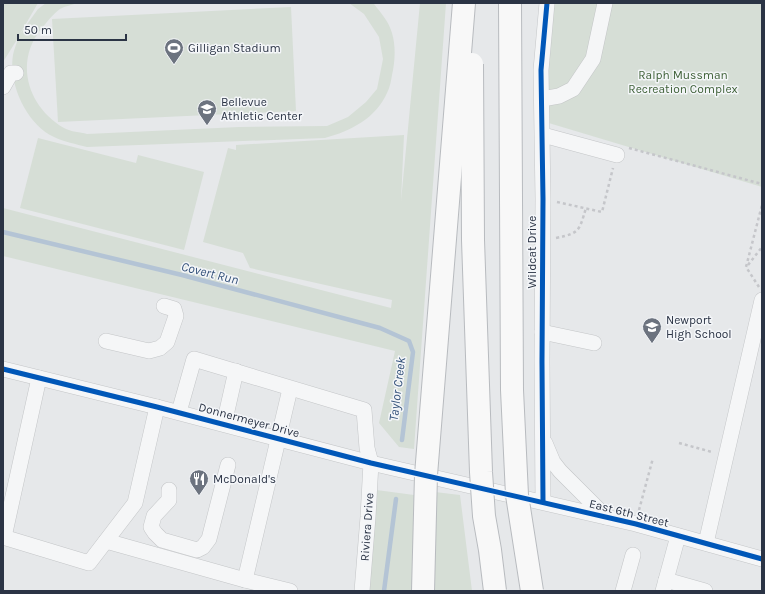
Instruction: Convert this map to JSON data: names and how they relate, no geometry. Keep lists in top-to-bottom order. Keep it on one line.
{"streets":{"street":["Wildcat Drive","Donnermeyer Drive","East 6th Street","Riviera Drive"]},"crossings":[["Wildcat Drive","East 6th Street"],["Donnermeyer Drive","East 6th Street"],["Donnermeyer Drive","Riviera Drive"]],"water":["Covert Run","Taylor Creek"],"parks":["Ralph Mussman Recreation Complex"],"places":{"sports":["Gilligan Stadium"],"school or university":["Bellevue Athletic Center","Newport High School"],"restaurant":["McDonald's"]},"scale_bar":"50 m"}
